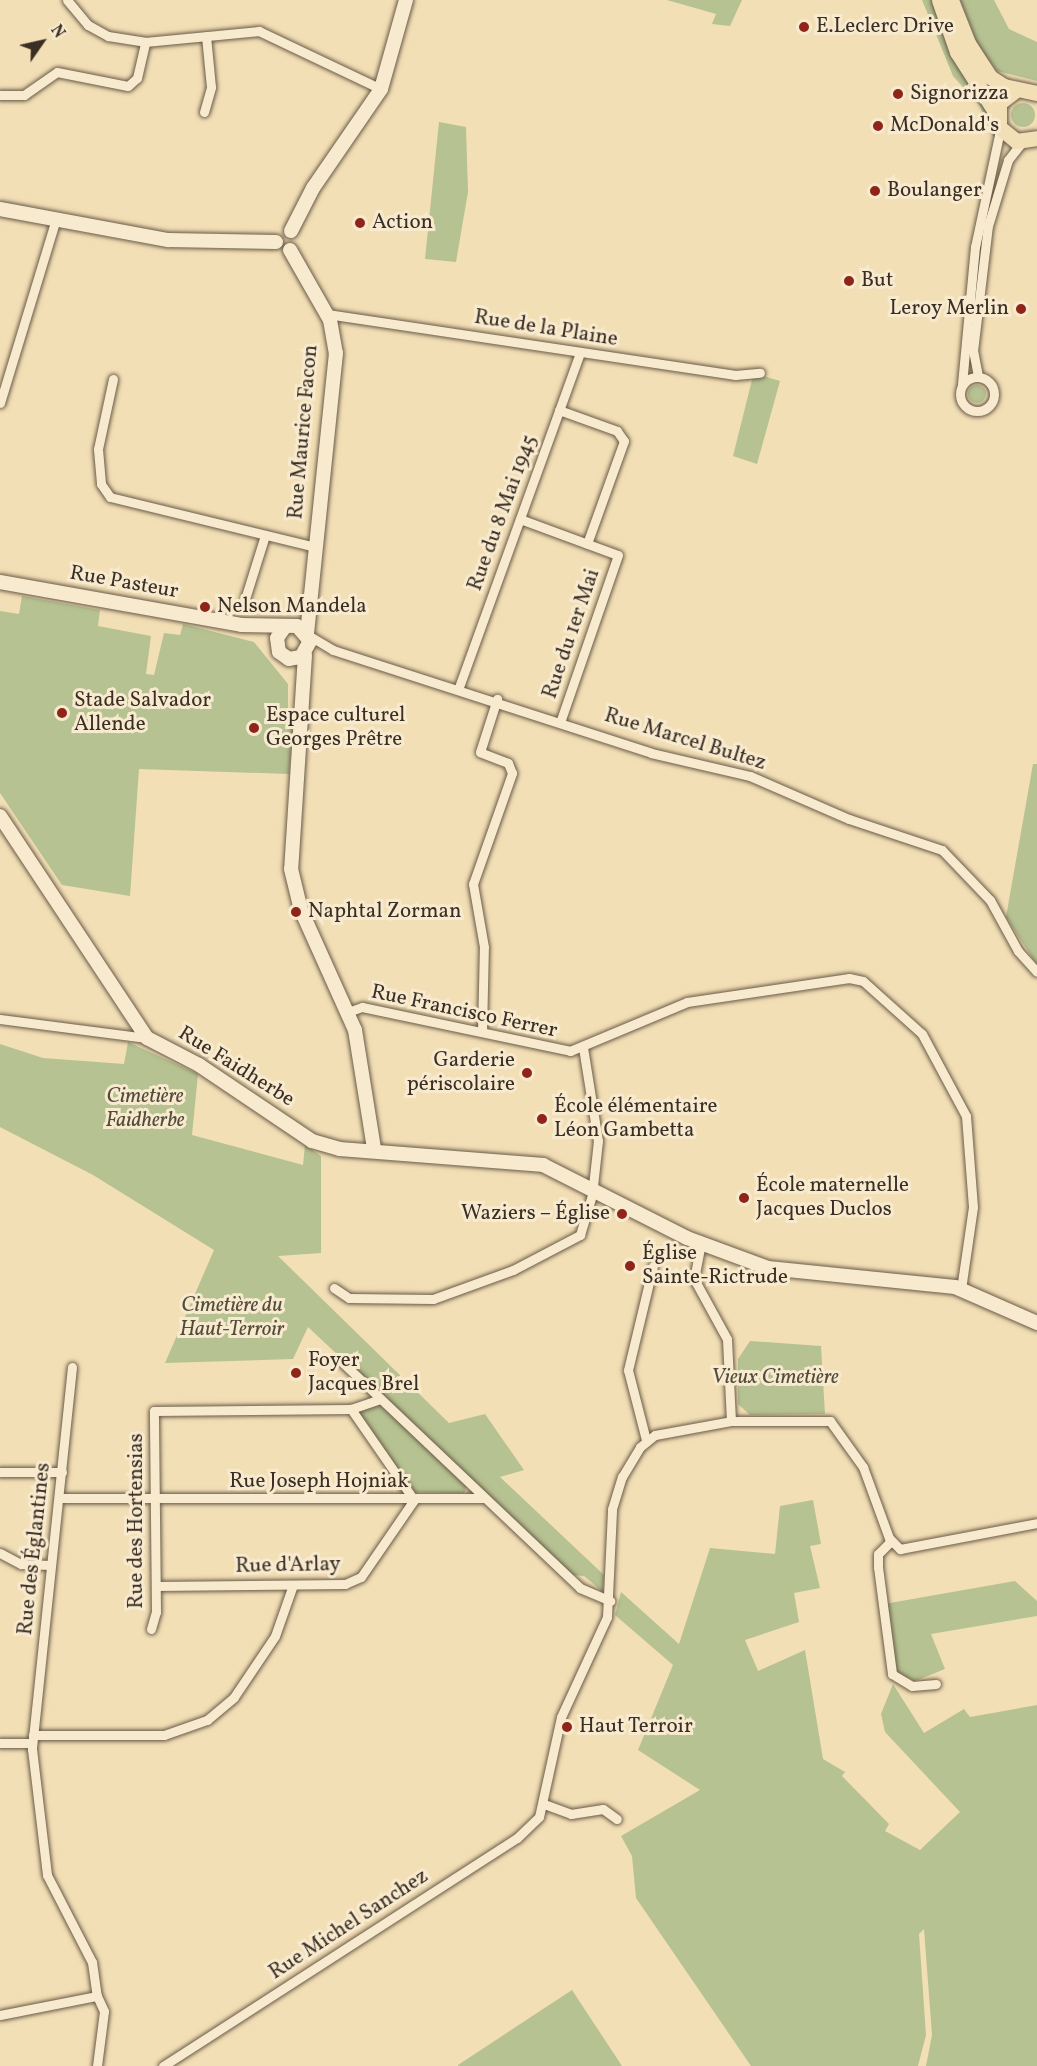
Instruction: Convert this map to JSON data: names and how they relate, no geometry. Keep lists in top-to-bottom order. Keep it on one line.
{"streets":{"street":["Rue de la Plaine","Rue Maurice Facon","Rue du 8 Mai 1945","Rue Pasteur","Rue du 1er Mai","Rue Marcel Bultez","Rue Francisco Ferrer","Rue Faidherbe","Rue Joseph Hojniak","Rue des Hortensias","Rue des Églantines","Rue d'Arlay","Rue Michel Sanchez"]},"crossings":[["Rue de la Plaine","Rue Maurice Facon"],["Rue de la Plaine","Rue du 8 Mai 1945"],["Rue Maurice Facon","Rue Pasteur"],["Rue Maurice Facon","Rue Marcel Bultez"],["Rue du 8 Mai 1945","Rue du 1er Mai"],["Rue du 8 Mai 1945","Rue Marcel Bultez"],["Rue Pasteur","Rue Marcel Bultez"],["Rue du 1er Mai","Rue Marcel Bultez"],["Rue Francisco Ferrer","Rue Faidherbe"],["Rue Joseph Hojniak","Rue des Hortensias"],["Rue Joseph Hojniak","Rue des Églantines"],["Rue Joseph Hojniak","Rue d'Arlay"],["Rue des Hortensias","Rue d'Arlay"]],"parks":["Cimetière Faidherbe","Cimetière du Haut-Terroir","Vieux Cimetière"],"places":["E.Leclerc Drive","Signorizza","McDonald's","Boulanger","Action","But","Leroy Merlin","Nelson Mandela","Stade Salvador Allende","Espace culturel Georges Prêtre","Naphtal Zorman","Garderie périscolaire","École élémentaire Léon Gambetta","École maternelle Jacques Duclos","Waziers – Église","Église Sainte-Rictrude","Foyer Jacques Brel","Haut Terroir"],"north":"top right"}
